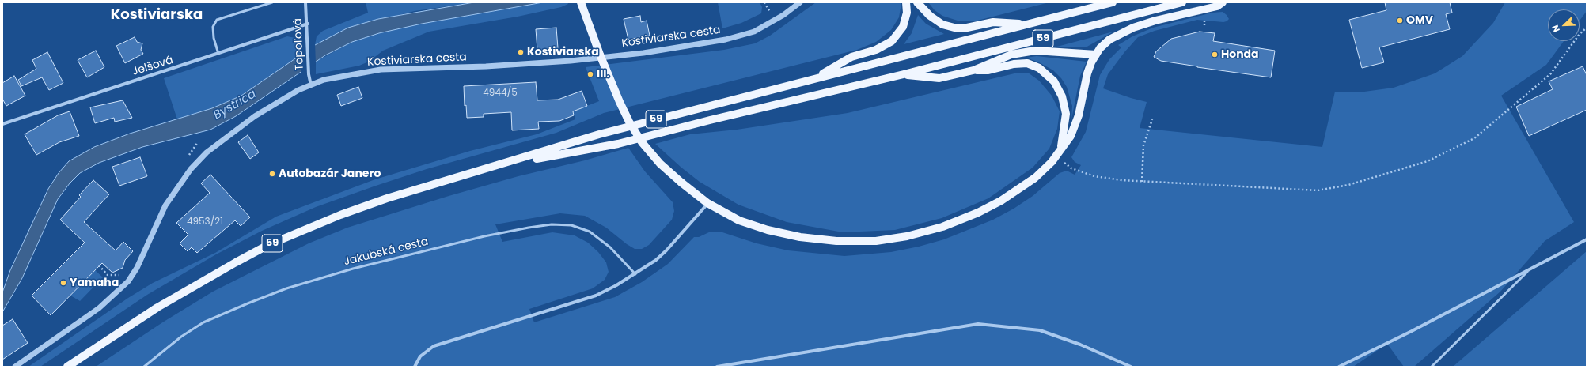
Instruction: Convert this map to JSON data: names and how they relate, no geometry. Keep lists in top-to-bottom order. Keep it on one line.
{"streets":{"main road":["59"],"street":["Kostiviarska cesta","Topoľová","Jelšová"],"lane":["Jakubská cesta"]},"crossings":[["Kostiviarska cesta","Topoľová"],["Topoľová","Jelšová"]],"districts":["Kostiviarska"],"water":["Bystrica"],"places":["OMV","Kostiviarska","Honda","III.","Autobazár Janero","Yamaha"],"house_numbers":["4944/5","4953/21"],"north":"bottom left"}
